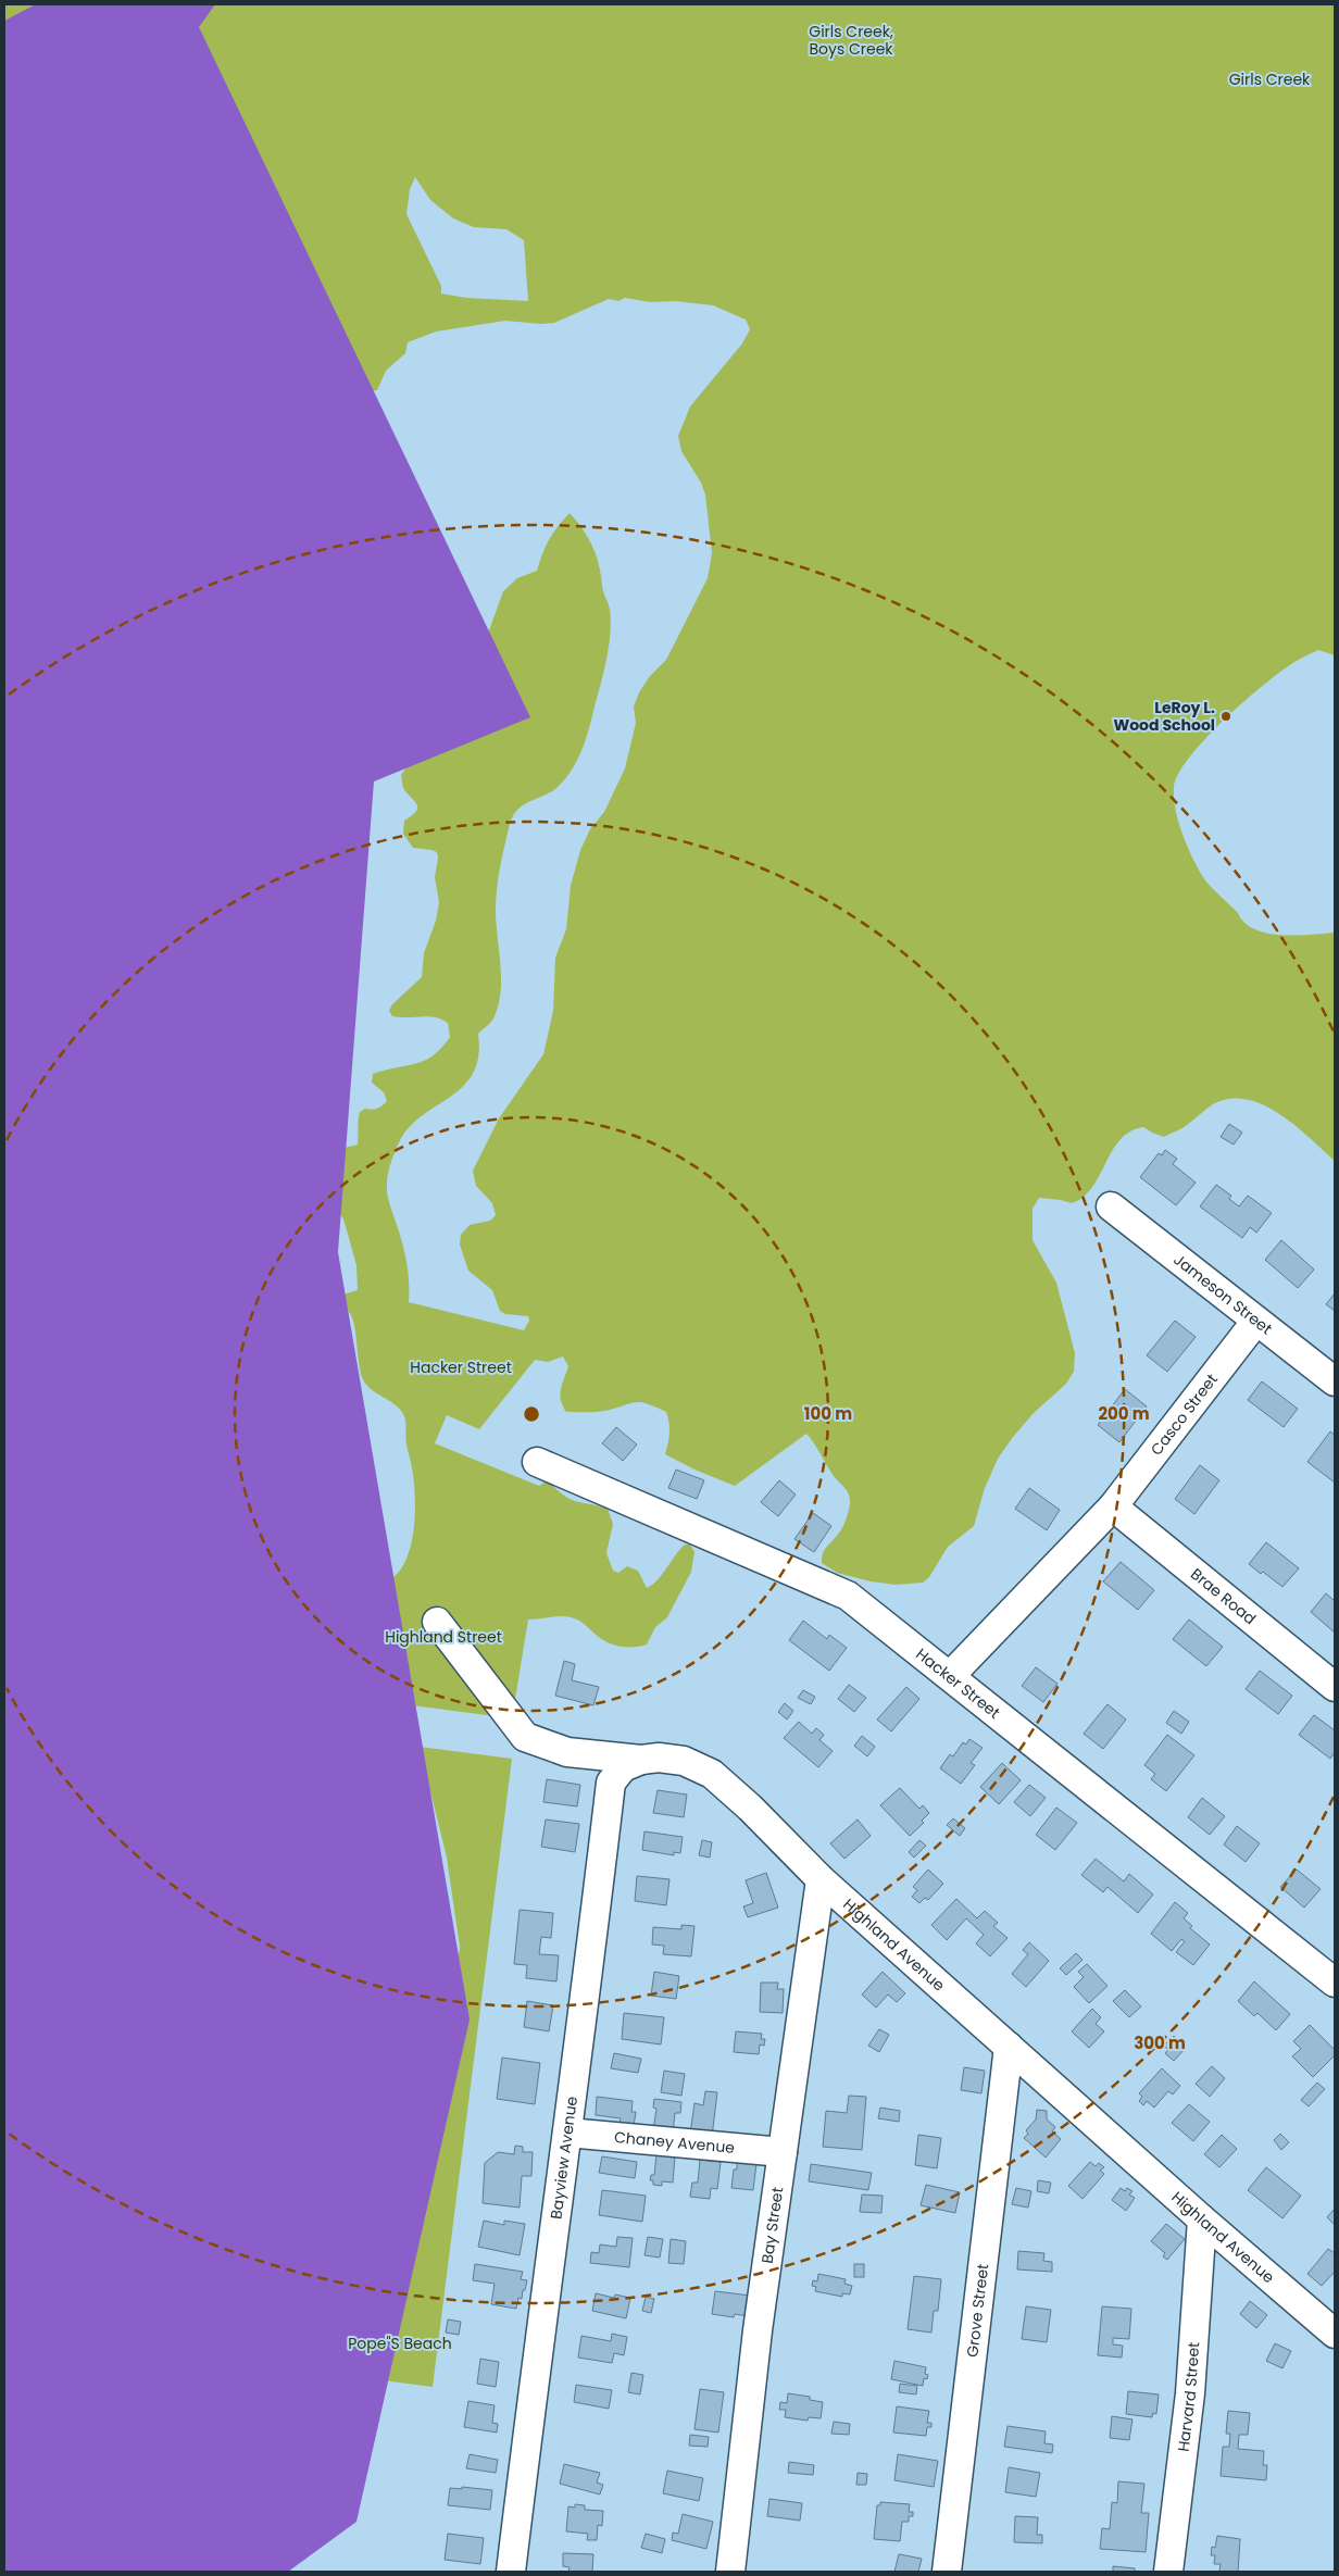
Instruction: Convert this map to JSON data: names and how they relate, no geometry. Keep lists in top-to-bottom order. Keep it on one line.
{"streets":{"street":["Jameson Street","Casco Street","Brae Road","Hacker Street","Highland Avenue","Chaney Avenue","Bayview Avenue","Bay Street","Grove Street","Harvard Street"]},"crossings":[["Jameson Street","Casco Street"],["Casco Street","Brae Road"],["Casco Street","Hacker Street"],["Highland Avenue","Bayview Avenue"],["Highland Avenue","Bay Street"],["Highland Avenue","Grove Street"],["Highland Avenue","Harvard Street"],["Chaney Avenue","Bayview Avenue"],["Chaney Avenue","Bay Street"]],"parks":["Girls Creek, Boys Creek","Girls Creek","Hacker Street","Highland Street","Pope\"S Beach"],"places":["LeRoy L. Wood School"],"rings":["100 m","200 m","300 m"]}
